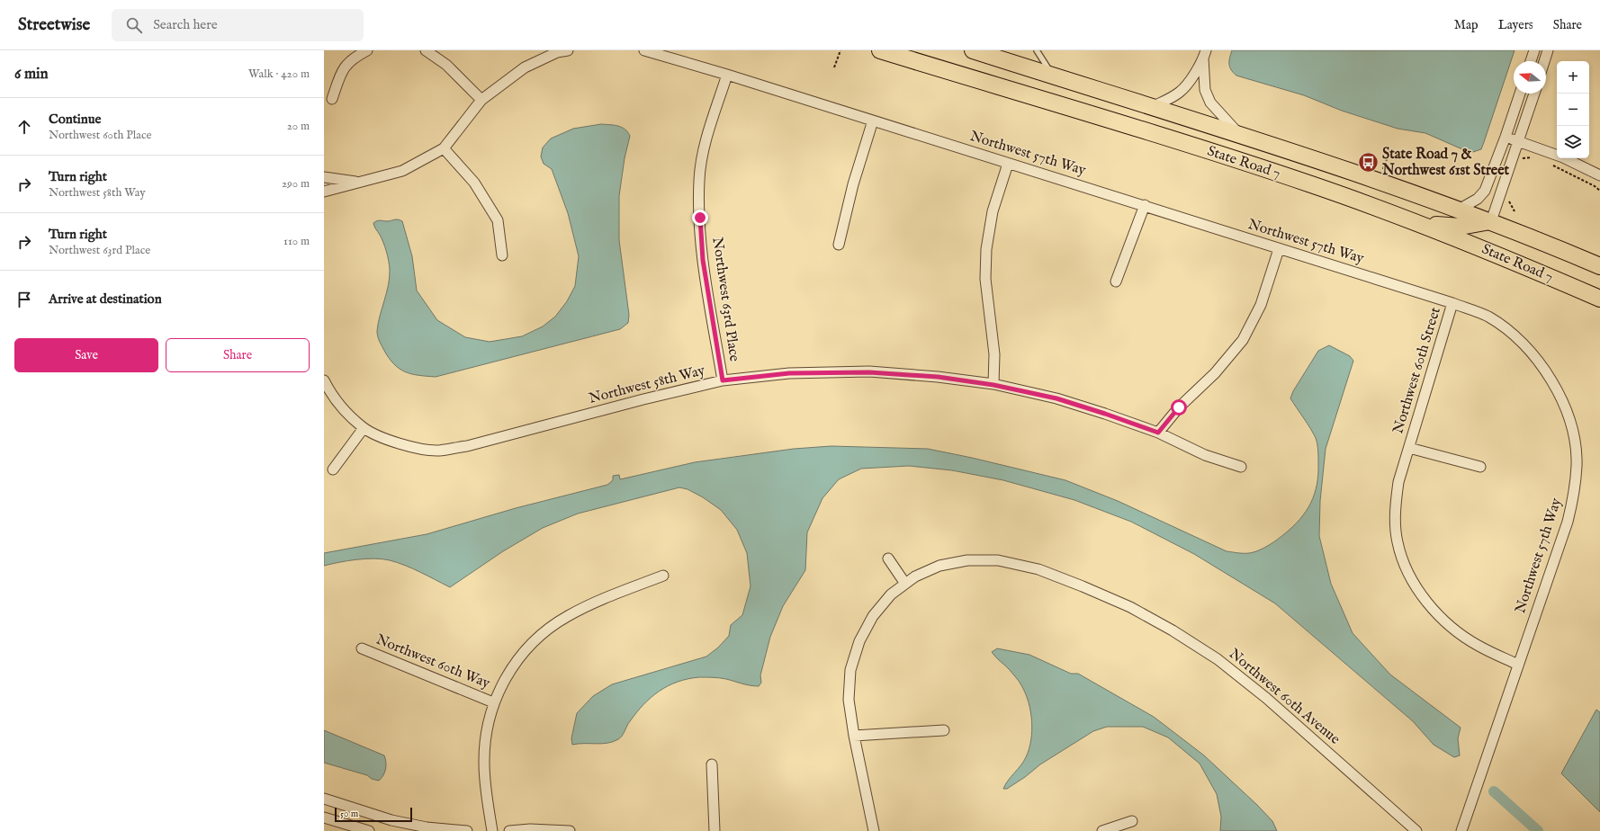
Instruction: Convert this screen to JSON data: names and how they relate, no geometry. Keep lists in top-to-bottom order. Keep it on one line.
{"streets":{"main road":["State Road 7"],"street":["Northwest 57th Way","Northwest 63rd Place","Northwest 60th Street","Northwest 58th Way","Northwest 60th Way","Northwest 60th Avenue"]},"crossings":[["Northwest 57th Way","Northwest 63rd Place"],["Northwest 57th Way","Northwest 60th Street"],["Northwest 63rd Place","Northwest 58th Way"]],"places":{"bus stop":["State Road 7 & Northwest 61st Street"]},"scale_bar":"50 m","north":"left","page":{"header":"Streetwise","search":"Search here","nav":["Map","Layers","Share"],"heading":["6 min","Walk · 420 m"],"map_buttons":["+","−"],"list":[["Continue","Northwest 60th Place","20 m"],["Turn right","Northwest 58th Way","290 m"],["Turn right","Northwest 63rd Place","110 m"],"Arrive at destination"],"buttons":["Save","Share"],"scale":"50 m"}}
